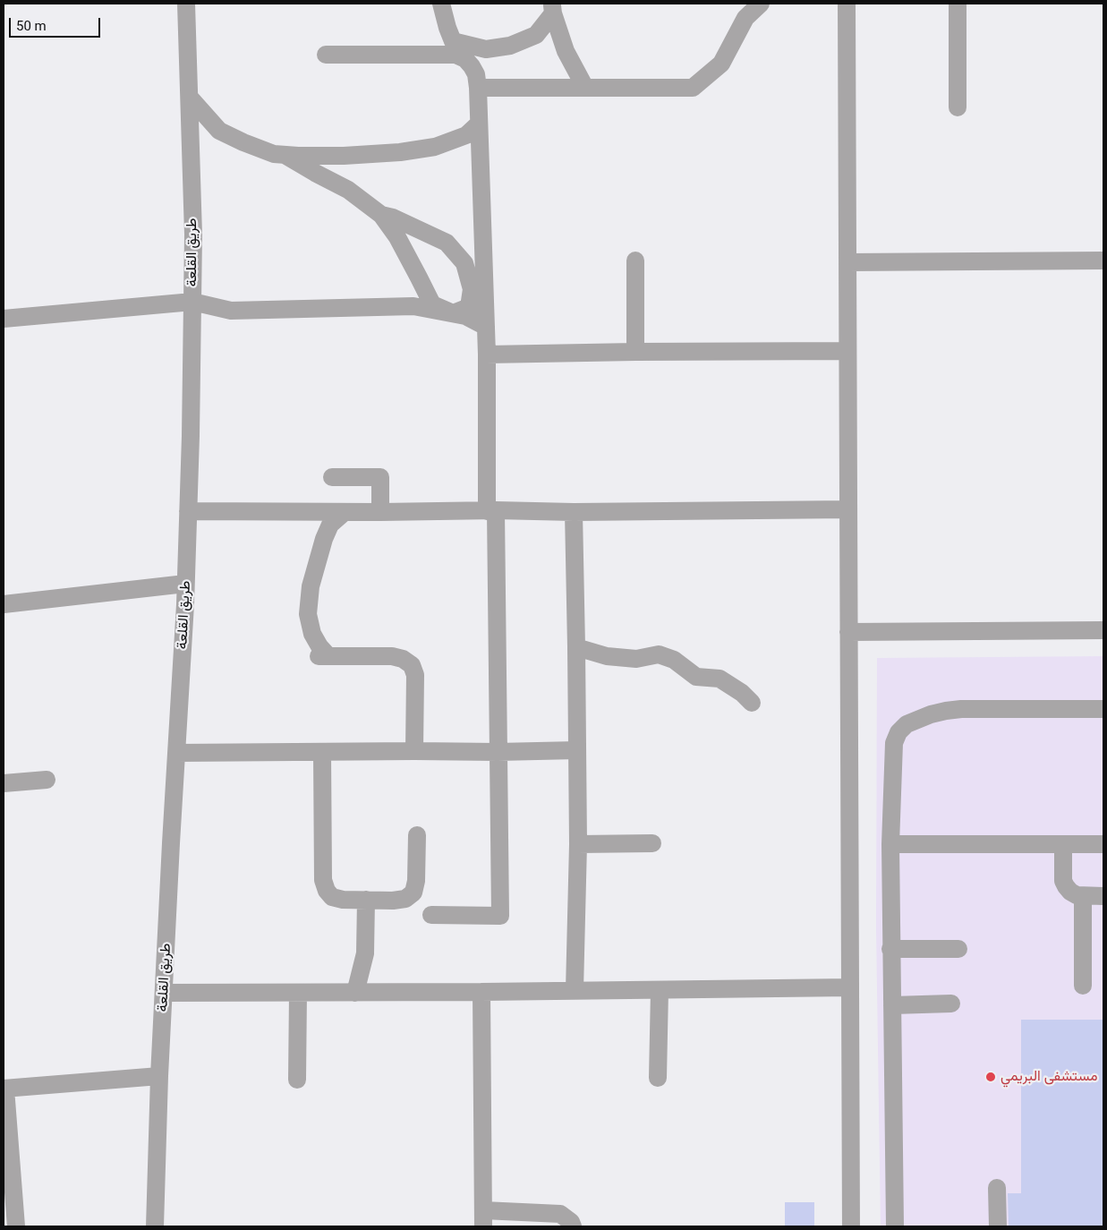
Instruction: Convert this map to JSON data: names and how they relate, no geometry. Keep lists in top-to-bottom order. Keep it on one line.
{"streets":{"street":["طريق القلعة"]},"places":["مستشفى البريمي"],"scale_bar":"50 m"}
